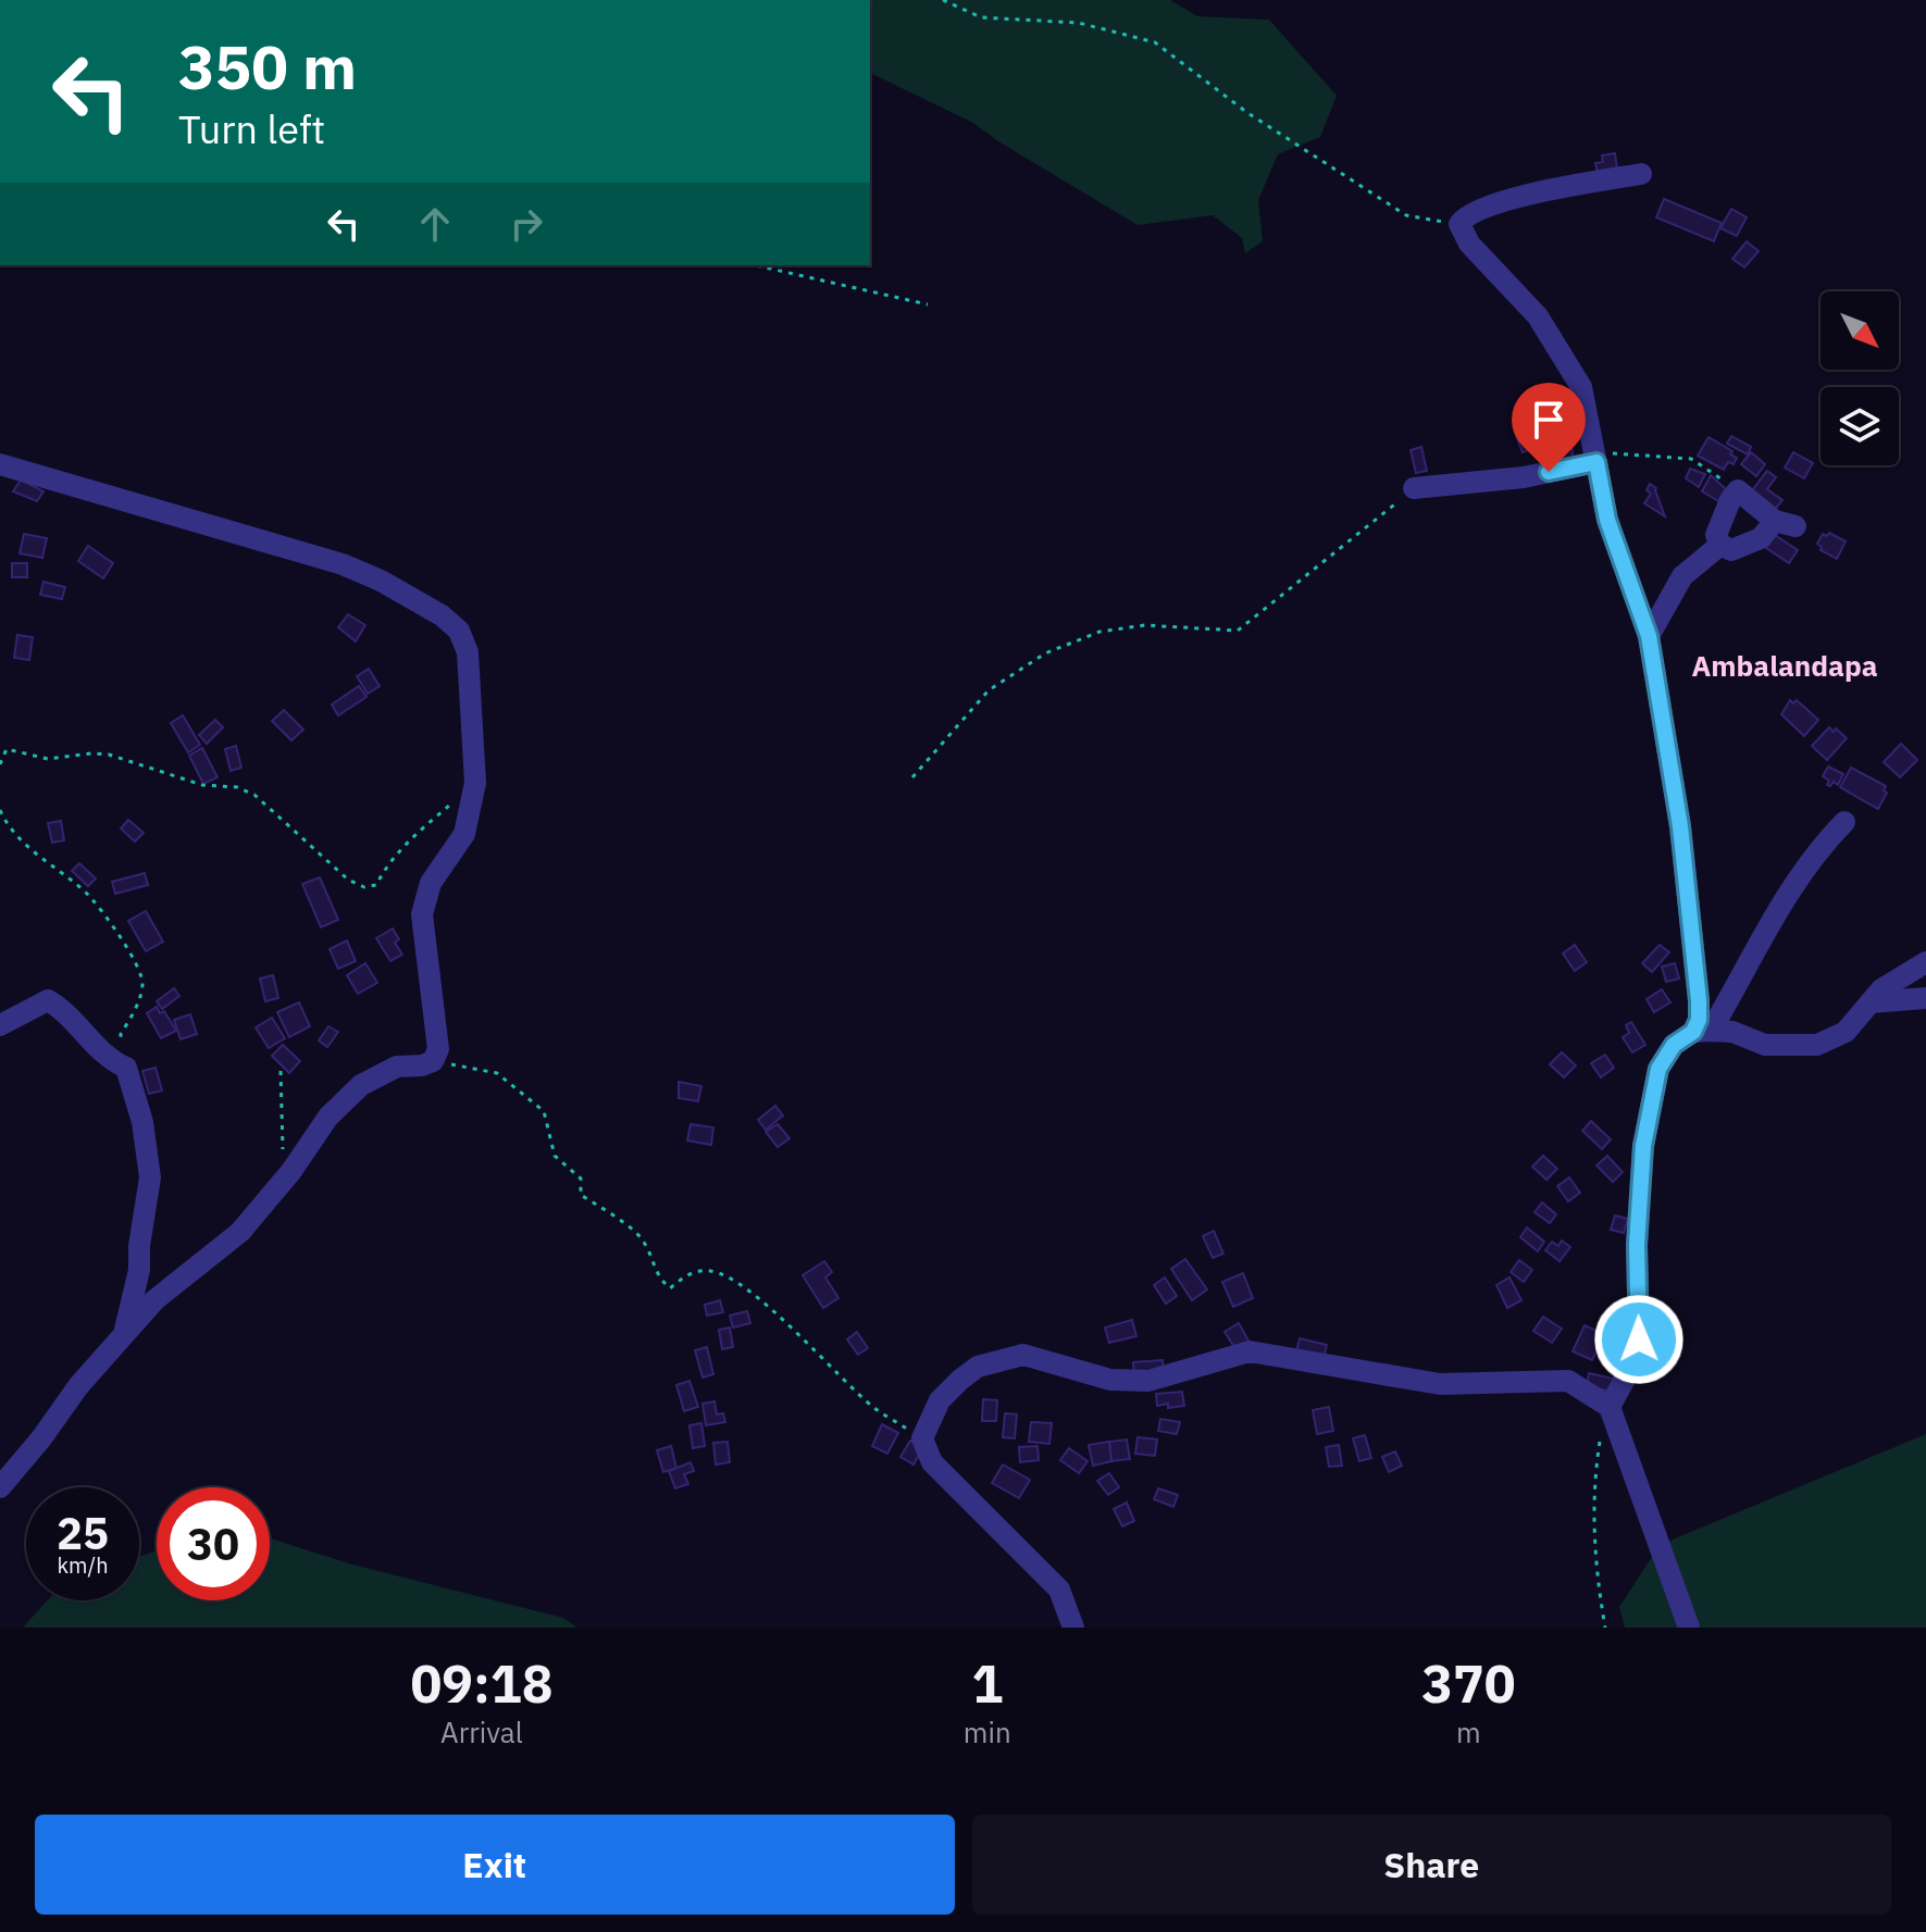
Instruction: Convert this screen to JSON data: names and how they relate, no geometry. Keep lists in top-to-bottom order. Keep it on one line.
{"districts":["Ambalandapa"],"north":"bottom right","page":{"turn":["350 m","Turn left"],"speed":"25 km/h","limit":"30","eta":["09:18","Arrival","1","min","370","m"],"buttons":["Exit","Share"]}}
